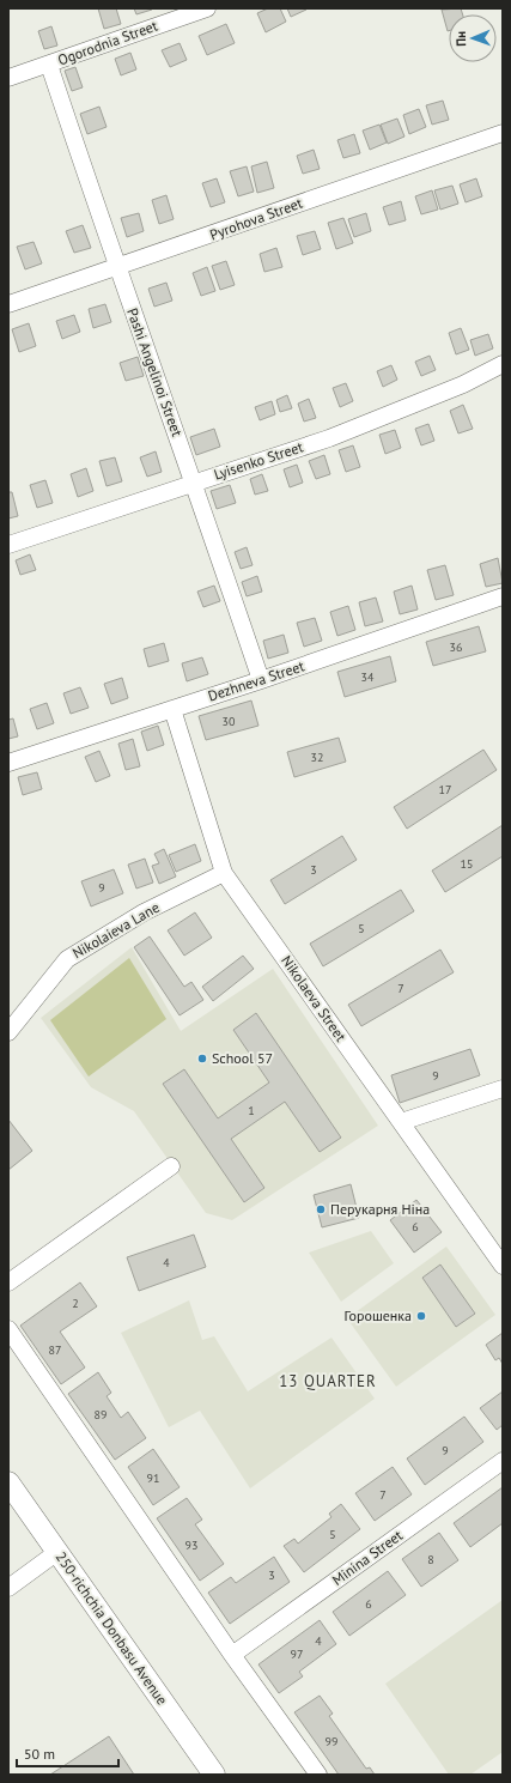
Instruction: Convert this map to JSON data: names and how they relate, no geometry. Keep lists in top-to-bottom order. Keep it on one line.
{"streets":{"main road":["250-richchia Donbasu Avenue"],"street":["Ogorodnia Street","Pyrohova Street","Pashi Angelinoi Street","Lyisenko Street","Dezhneva Street","Nikolaieva Lane","Nikolaeva Street","Minina Street"]},"crossings":[["Ogorodnia Street","Pashi Angelinoi Street"],["Pyrohova Street","Pashi Angelinoi Street"],["Pashi Angelinoi Street","Lyisenko Street"],["Pashi Angelinoi Street","Dezhneva Street"],["Dezhneva Street","Nikolaeva Street"],["Nikolaieva Lane","Nikolaeva Street"]],"districts":["13 QUARTER"],"places":["School 57","Перукарня Ніна","Горошенка"],"house_numbers":["36","34","30","32","17","15","3","9","5","7","9","1","6","4","2","87","89","9","91","7","5","93","8","3","6","4","97","99"],"scale_bar":"50 m","north":"left"}
